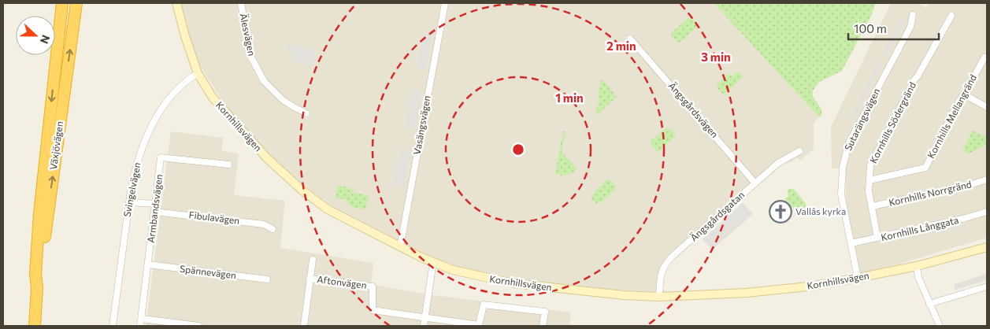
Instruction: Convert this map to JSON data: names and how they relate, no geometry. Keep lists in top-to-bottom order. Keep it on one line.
{"streets":{"highway":["Växjövägen"],"street":["Älesvägen","Ängsgårdsvägen","Kornhills Mellangränd","Sutarängsvägen","Kornhills Södergränd","Vasängsvägen","Kornhillsvägen","Svingelvägen","Kornhills Norrgränd","Armbandsvägen","Ängsgårdsgatan","Fibulavägen","Kornhills Långgata","Spännevägen","Aftonvägen"]},"crossings":[["Ängsgårdsvägen","Ängsgårdsgatan"],["Kornhills Mellangränd","Kornhills Södergränd"],["Sutarängsvägen","Kornhillsvägen"],["Sutarängsvägen","Kornhills Långgata"],["Kornhills Södergränd","Kornhills Norrgränd"],["Kornhills Södergränd","Kornhills Långgata"],["Vasängsvägen","Kornhillsvägen"],["Kornhillsvägen","Svingelvägen"],["Kornhillsvägen","Ängsgårdsgatan"],["Armbandsvägen","Fibulavägen"],["Armbandsvägen","Spännevägen"]],"places":{"church":["Vallås kyrka"]},"scale_bar":"100 m","north":"right","rings":["2 min","3 min","1 min"]}
